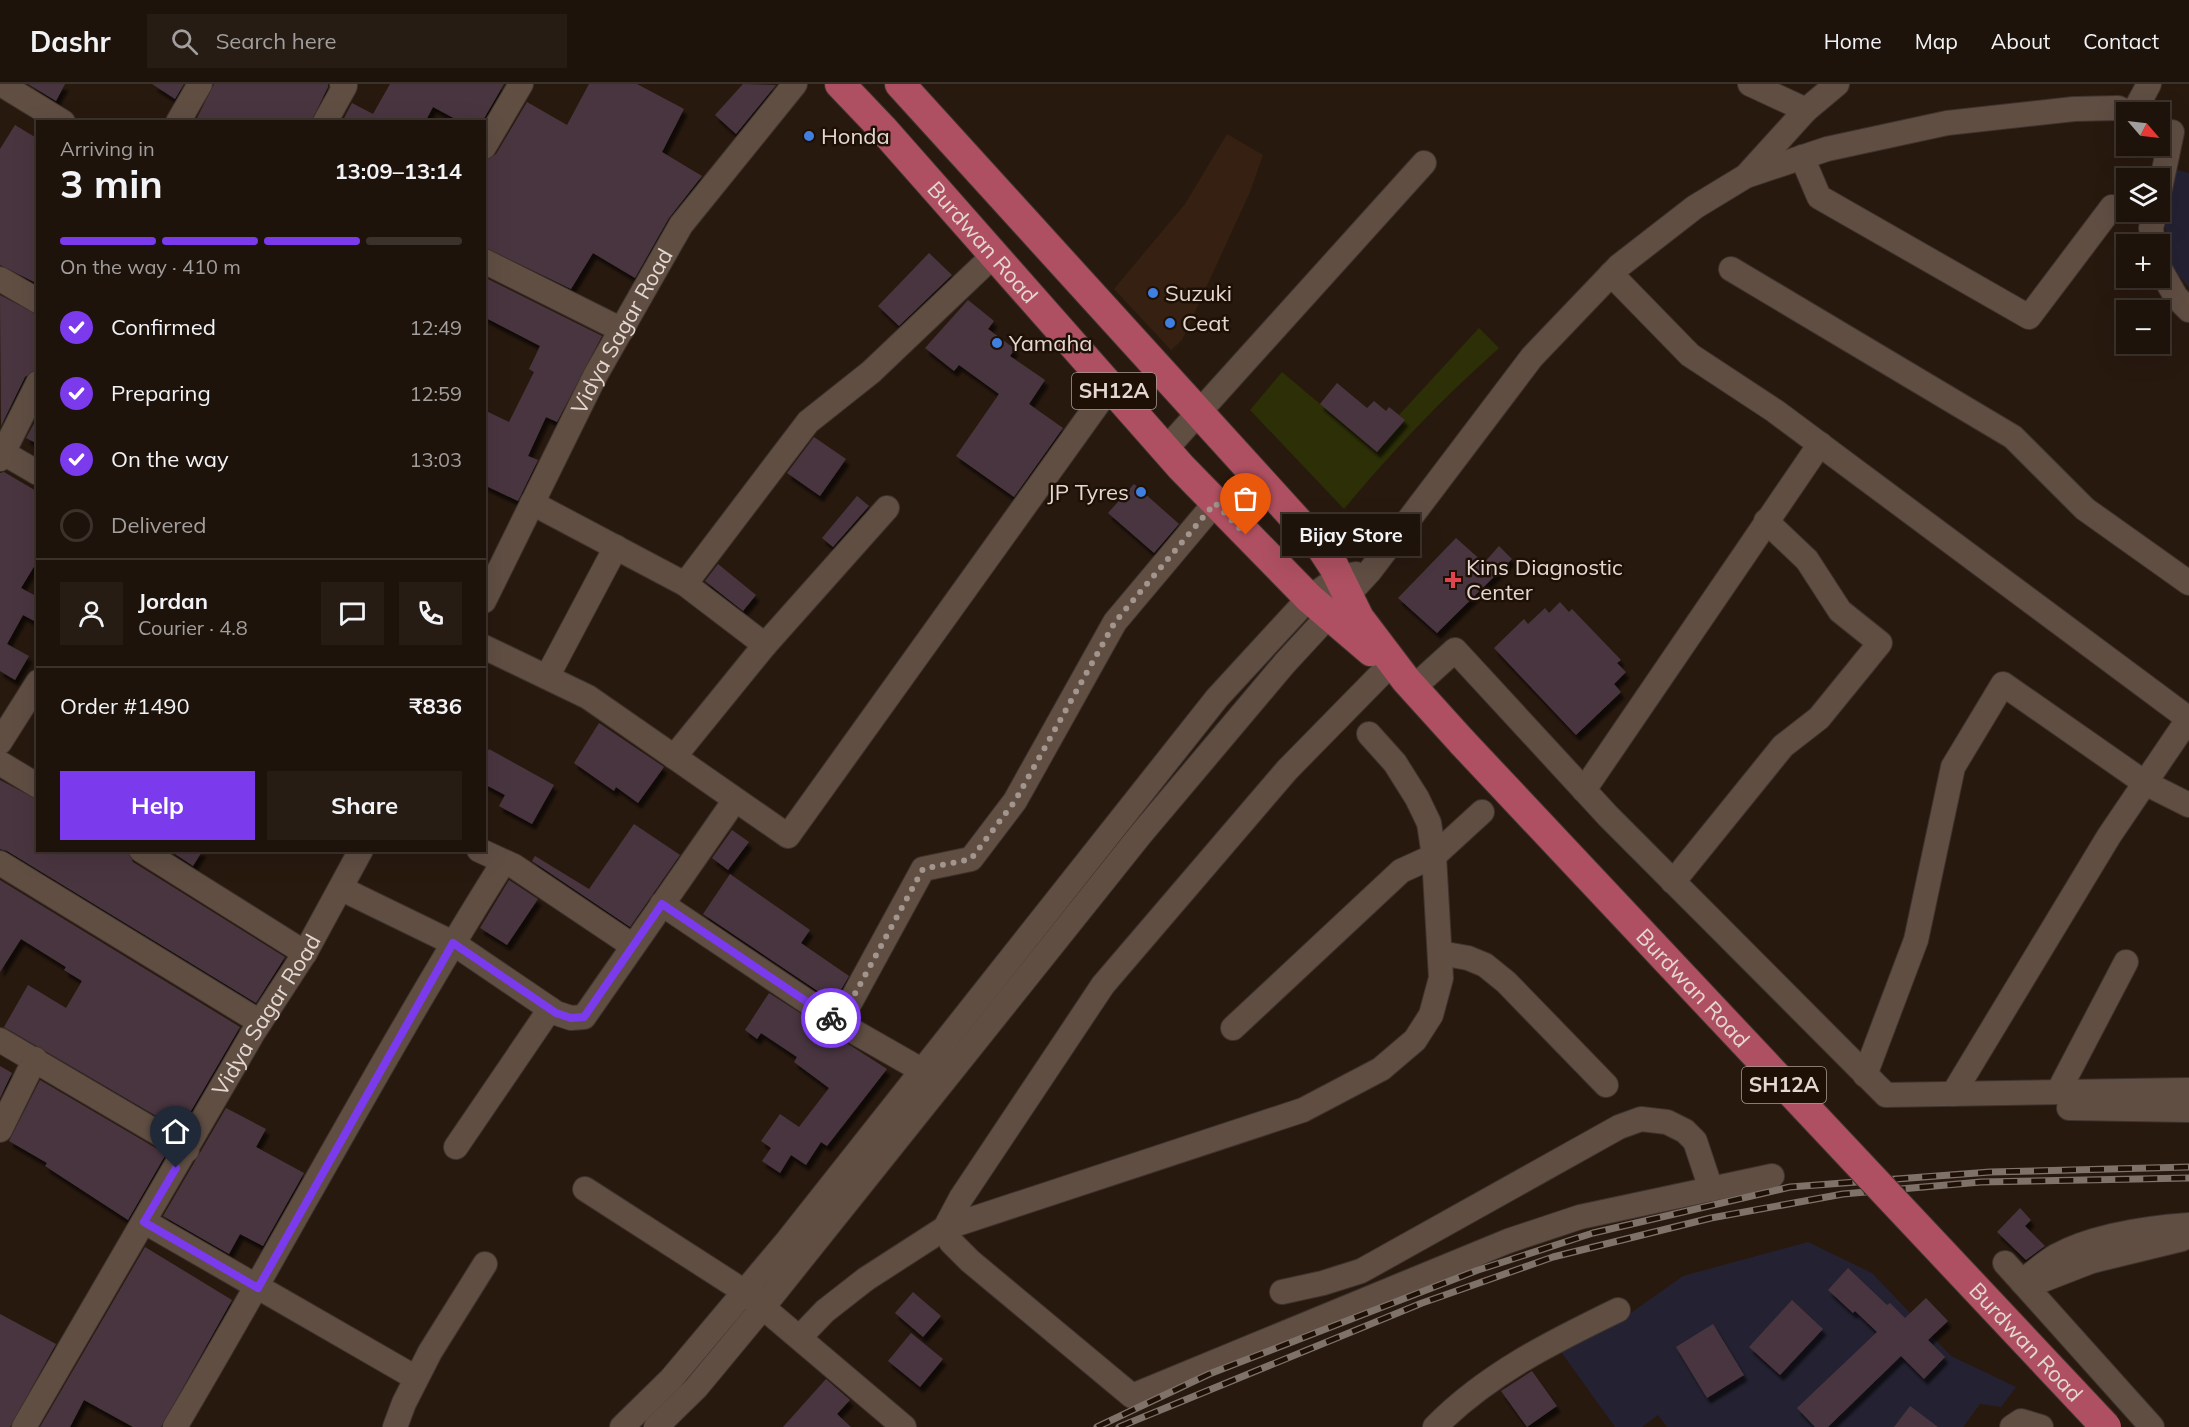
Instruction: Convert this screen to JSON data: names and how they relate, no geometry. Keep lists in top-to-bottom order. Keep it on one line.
{"streets":{"main road":["Burdwan Road","SH12A"],"street":["Vidya Sagar Road"]},"places":{"other":["Honda","Suzuki","Ceat","Yamaha","JP Tyres","Bijay Store"],"health":["Kins Diagnostic Center"]},"north":"bottom right","page":{"header":"Dashr","search":"Search here","nav":["Home","Map","About","Contact"],"map_buttons":["+","−"],"heading":["3 min","Arriving in","13:09–13:14"],"panel":["Jordan","Courier · 4.8","Order #1490","₹836"],"bar":"On the way · 410 m","list":[["Confirmed","12:49"],["Preparing","12:59"],["On the way","13:03"],"Delivered"],"bubble":"Bijay Store","buttons":["Help","Share"]}}
